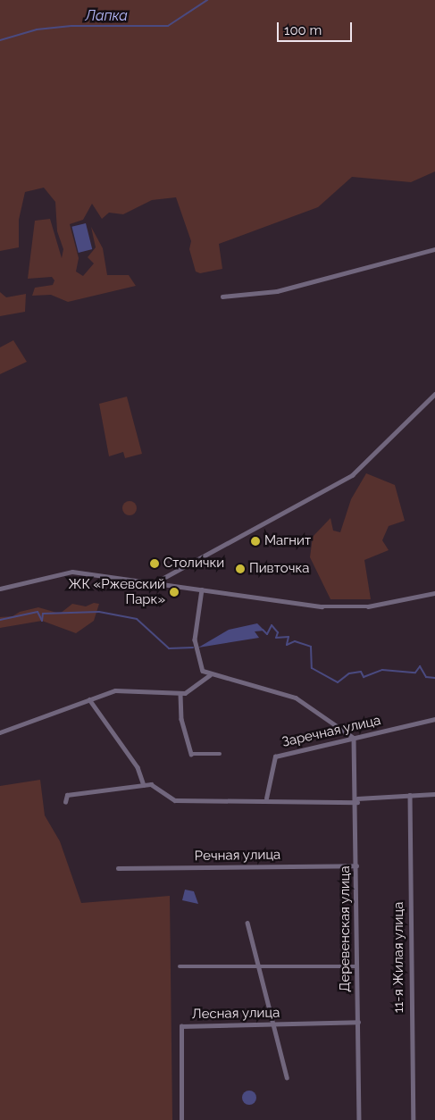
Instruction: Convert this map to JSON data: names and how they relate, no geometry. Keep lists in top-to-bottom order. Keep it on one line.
{"streets":{"street":["Заречная улица","Речная улица","Деревенская улица","11-я Жилая улица","Лесная улица"]},"crossings":[["Заречная улица","Деревенская улица"],["Речная улица","Деревенская улица"],["Деревенская улица","Лесная улица"]],"water":["Лапка"],"places":["Магнит","Столички","Пивточка","ЖК «Ржевский Парк»"],"scale_bar":"100 m"}
